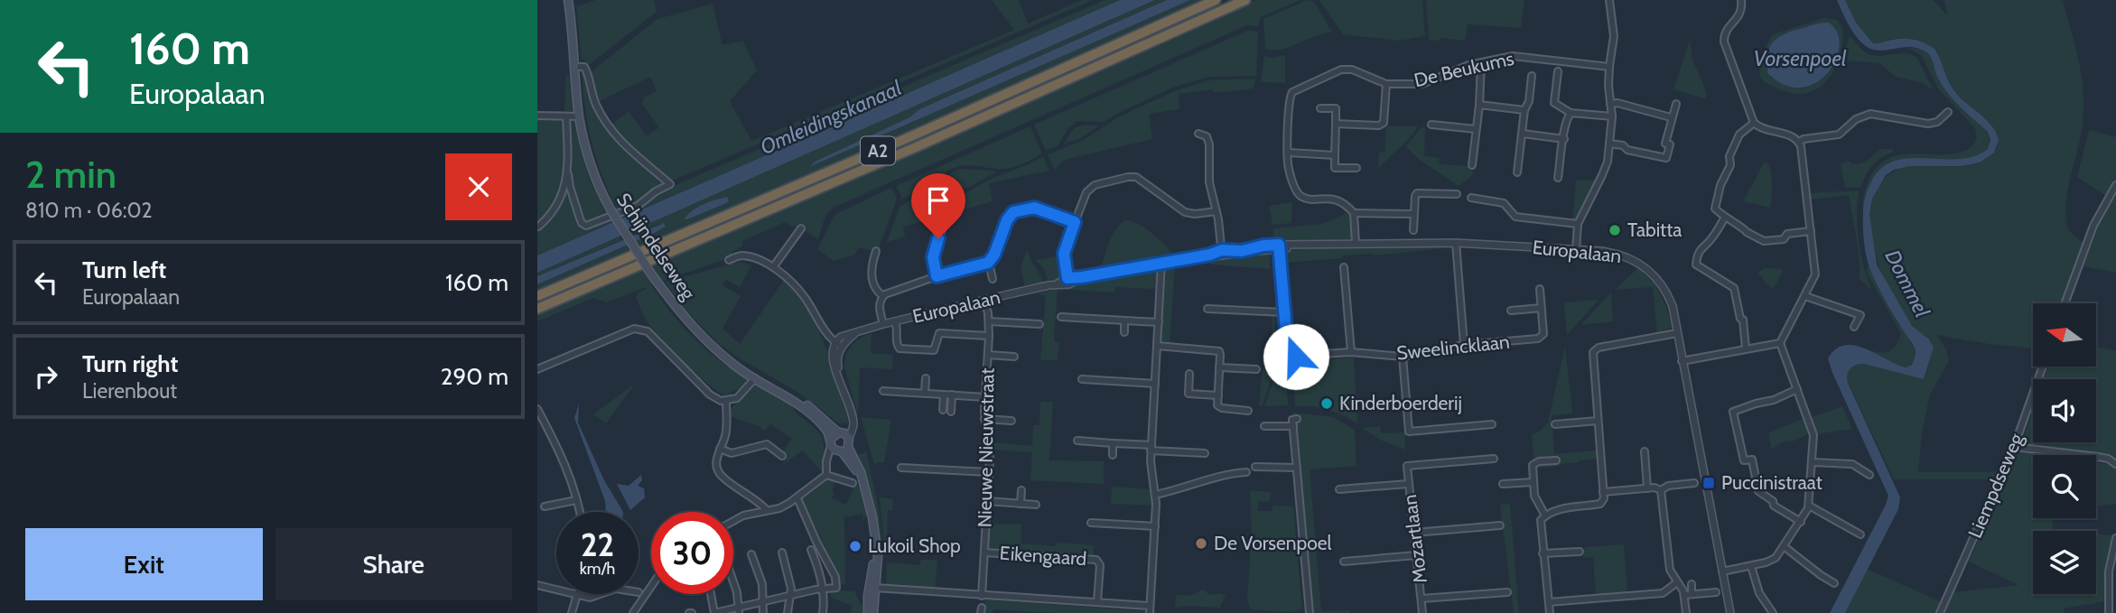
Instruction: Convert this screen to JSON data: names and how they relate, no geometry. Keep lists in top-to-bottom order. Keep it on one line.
{"streets":{"highway":["A2"],"main road":["Schijndelseweg"],"street":["De Beukums","Europalaan","Sweelincklaan","Nieuwe Nieuwstraat","Liempdseweg","Mozartlaan","Eikengaard"]},"crossings":[["Europalaan","Nieuwe Nieuwstraat"],["Nieuwe Nieuwstraat","Eikengaard"]],"water":["Vorsenpoel","Omleidingskanaal","Dommel"],"places":{"other":["Tabitta","Kinderboerderij","De Vorsenpoel","Lukoil Shop"],"transit":["Puccinistraat"]},"north":"left","page":{"turn":["160 m","Europalaan"],"heading":["2 min","810 m · 06:02"],"list":[{"name":"Turn left","note":"Europalaan","value":"160 m"},{"name":"Turn right","note":"Lierenbout","value":"290 m"}],"speed":"22 km/h","limit":"30","buttons":["Exit","Share"]}}
